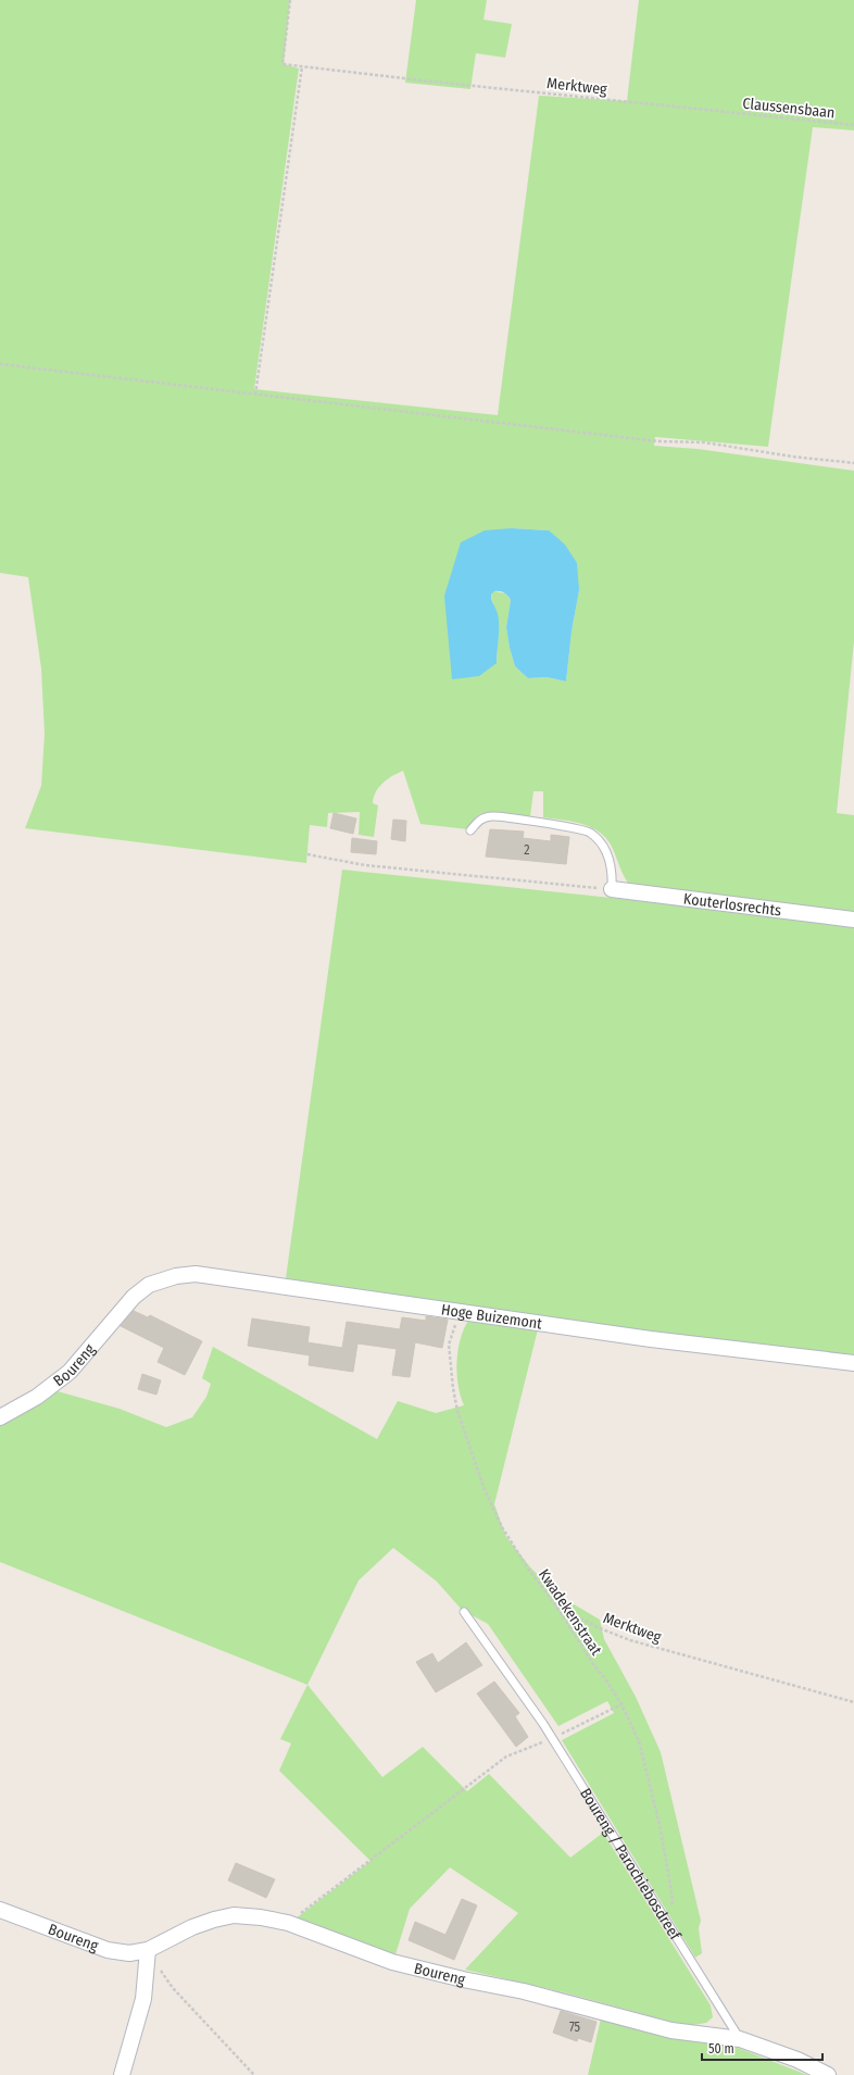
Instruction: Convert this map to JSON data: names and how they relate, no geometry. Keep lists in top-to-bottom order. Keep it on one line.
{"streets":{"street":["Kouterlosrechts","Hoge Buizemont","Boureng"],"lane":["Boureng / Parochiebosdreef"],"path":["Merktweg","Claussensbaan","Kwadekenstraat"]},"crossings":[["Merktweg","Claussensbaan"],["Merktweg","Kwadekenstraat"],["Hoge Buizemont","Boureng"],["Hoge Buizemont","Kwadekenstraat"],["Boureng","Boureng / Parochiebosdreef"],["Kwadekenstraat","Boureng / Parochiebosdreef"]],"house_numbers":["2","75"],"scale_bar":"50 m"}
